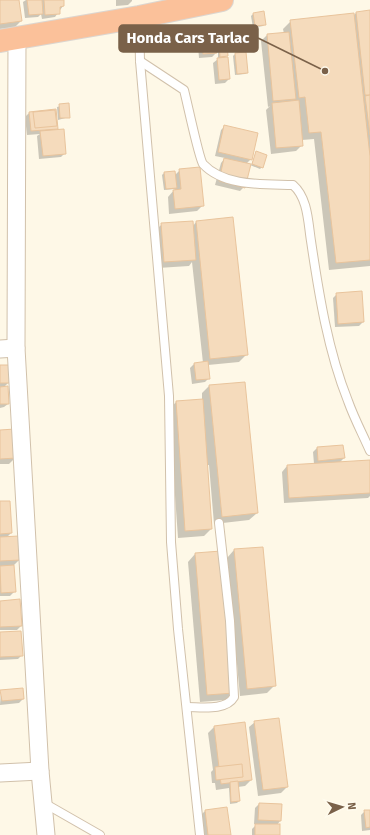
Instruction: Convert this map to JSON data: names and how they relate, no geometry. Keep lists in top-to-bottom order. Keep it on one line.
{"places":["Honda Cars Tarlac"],"north":"right"}
